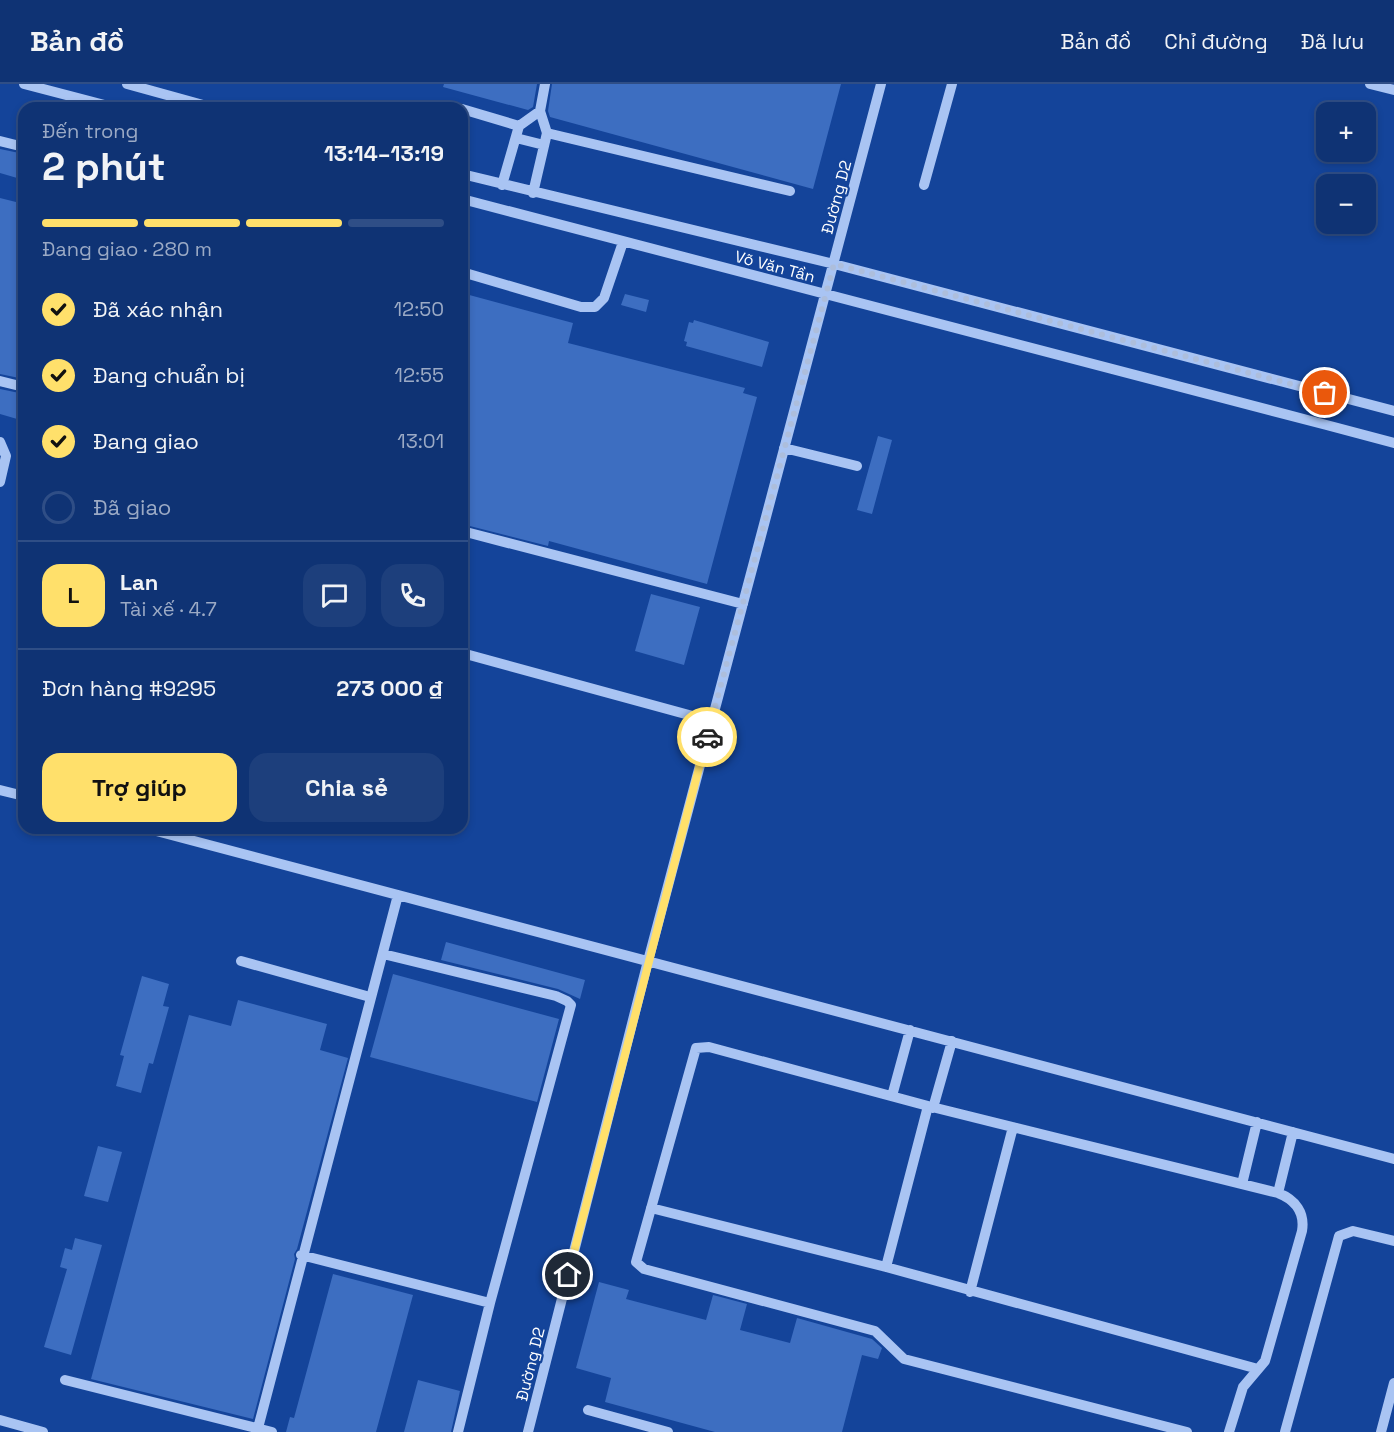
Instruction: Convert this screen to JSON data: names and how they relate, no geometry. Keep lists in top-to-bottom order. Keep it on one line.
{"streets":{"street":["Đường D2","Võ Văn Tần"]},"crossings":[["Đường D2","Võ Văn Tần"]],"page":{"header":"Bản đồ","nav":["Bản đồ","Chỉ đường","Đã lưu"],"map_buttons":["+","−"],"heading":["2 phút","Đến trong","13:14–13:19"],"panel":["Lan","Tài xế · 4.7","Đơn hàng #9295","273 000 ₫"],"bar":"Đang giao · 280 m","list":[["Đã xác nhận","12:50"],["Đang chuẩn bị","12:55"],["Đang giao","13:01"],"Đã giao"],"round":"L","buttons":["Trợ giúp","Chia sẻ"]}}
